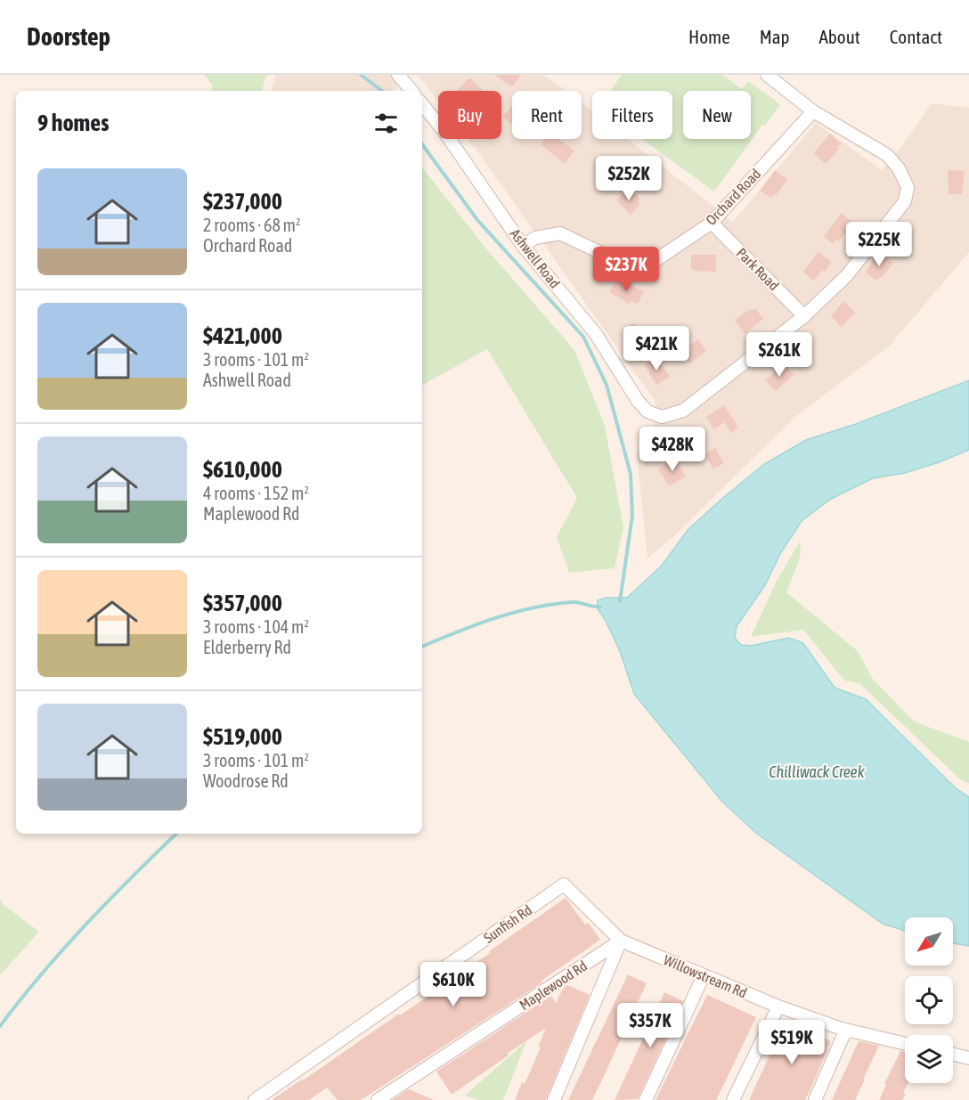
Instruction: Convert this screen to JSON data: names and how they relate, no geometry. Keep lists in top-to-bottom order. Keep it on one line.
{"streets":{"street":["Orchard Road","Ashwell Road","Park Road","Sunfish Rd","Willowstream Rd","Maplewood Rd"]},"crossings":[["Orchard Road","Ashwell Road"],["Orchard Road","Park Road"],["Ashwell Road","Park Road"],["Sunfish Rd","Willowstream Rd"],["Sunfish Rd","Maplewood Rd"],["Willowstream Rd","Maplewood Rd"]],"water":["Chilliwack Creek"],"north":"bottom left","page":{"header":"Doorstep","nav":["Home","Map","About","Contact"],"chip":["Buy","Rent","Filters","New"],"heading":"9 homes","list":[{"name":"$237,000","note":"2 rooms · 68 m² · Orchard Road"},{"name":"$421,000","note":"3 rooms · 101 m² · Ashwell Road"},{"name":"$610,000","note":"4 rooms · 152 m² · Maplewood Rd"},{"name":"$357,000","note":"3 rooms · 104 m² · Elderberry Rd"},{"name":"$519,000","note":"3 rooms · 101 m² · Woodrose Rd"}],"price":["$252K","$225K","$237K","$421K","$261K","$428K","$610K","$357K","$519K"]}}
